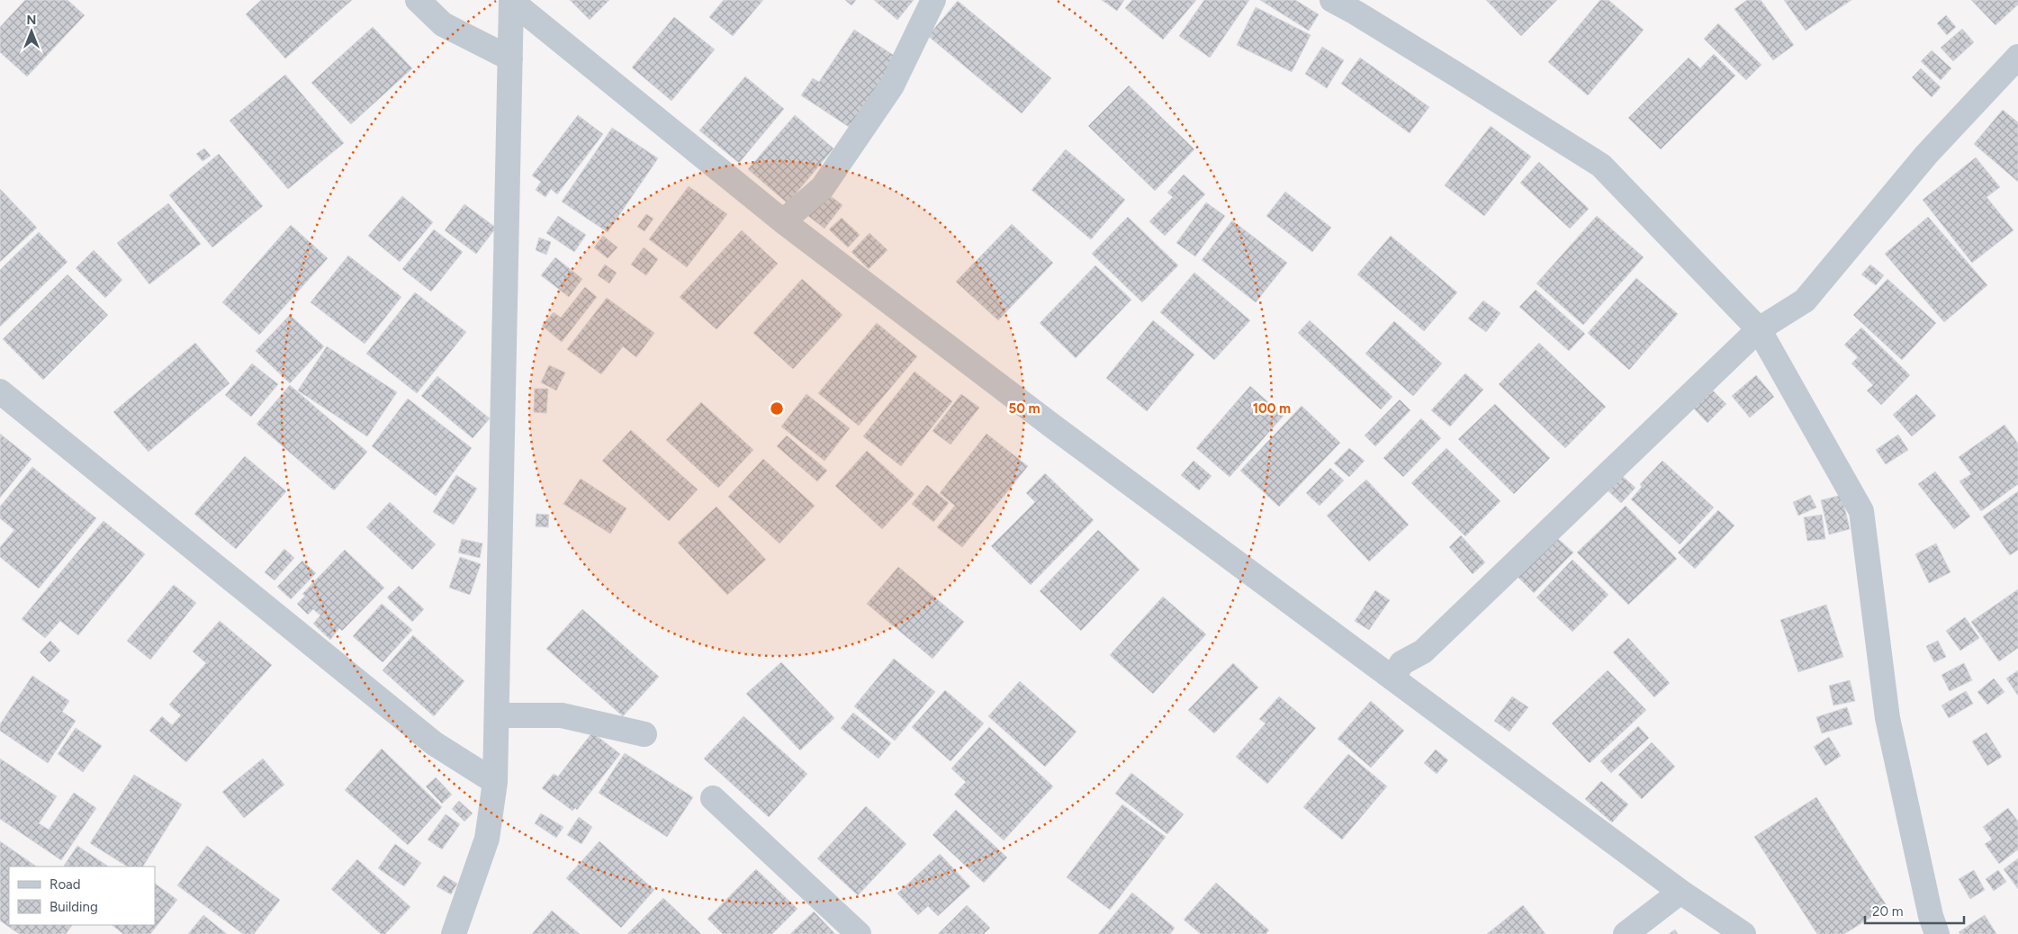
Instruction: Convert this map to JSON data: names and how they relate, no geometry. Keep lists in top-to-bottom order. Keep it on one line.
{"legend":["Road","Building"],"scale_bar":"20 m","north":"top","rings":["50 m","100 m"]}
